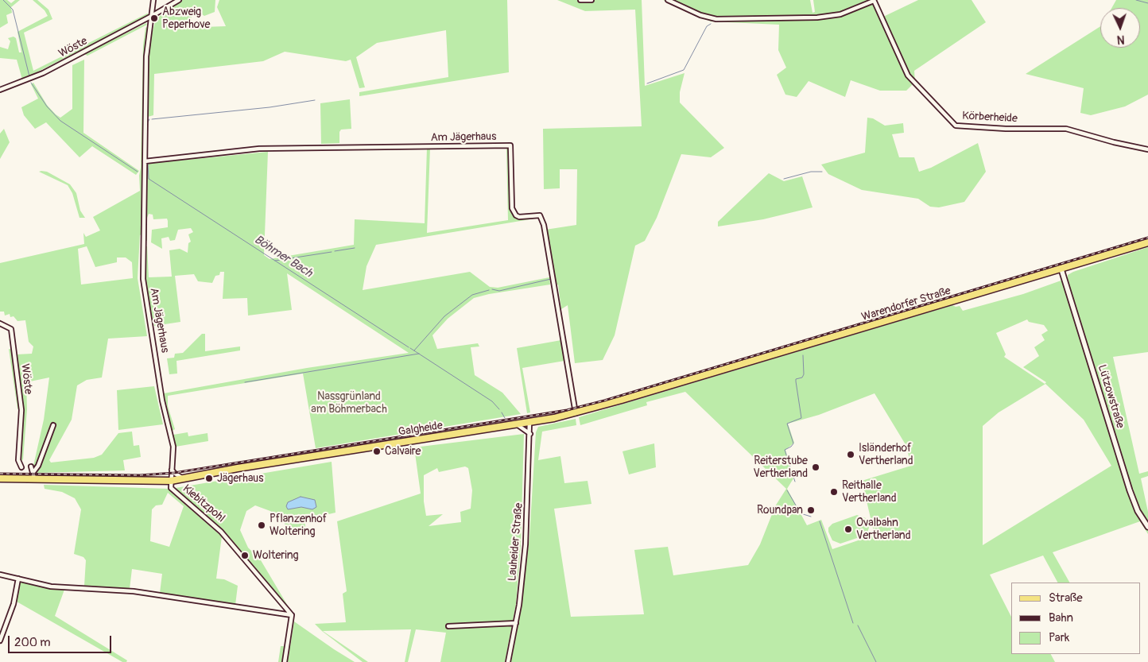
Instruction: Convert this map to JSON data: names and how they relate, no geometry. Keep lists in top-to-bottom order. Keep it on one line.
{"streets":{"main road":["Warendorfer Straße","Galgheide","Kiebitzpohl"],"street":["Wöste","Körberheide","Am Jägerhaus","Lützowstraße","Lauheider Straße"]},"crossings":[["Wöste","Am Jägerhaus"],["Am Jägerhaus","Galgheide"],["Am Jägerhaus","Kiebitzpohl"],["Warendorfer Straße","Lützowstraße"],["Warendorfer Straße","Galgheide"],["Galgheide","Kiebitzpohl"],["Galgheide","Lauheider Straße"]],"water":["Böhmer Bach"],"parks":["Nassgrünland am Böhmerbach"],"places":["Abzweig Peperhove","Calvaire","Isländerhof Vertherland","Reiterstube Vertherland","Jägerhaus","Reithalle Vertherland","Roundpan","Pflanzenhof Woltering","Ovalbahn Vertherland","Woltering"],"legend":["Straße","Bahn","Park"],"scale_bar":"200 m","north":"bottom"}
